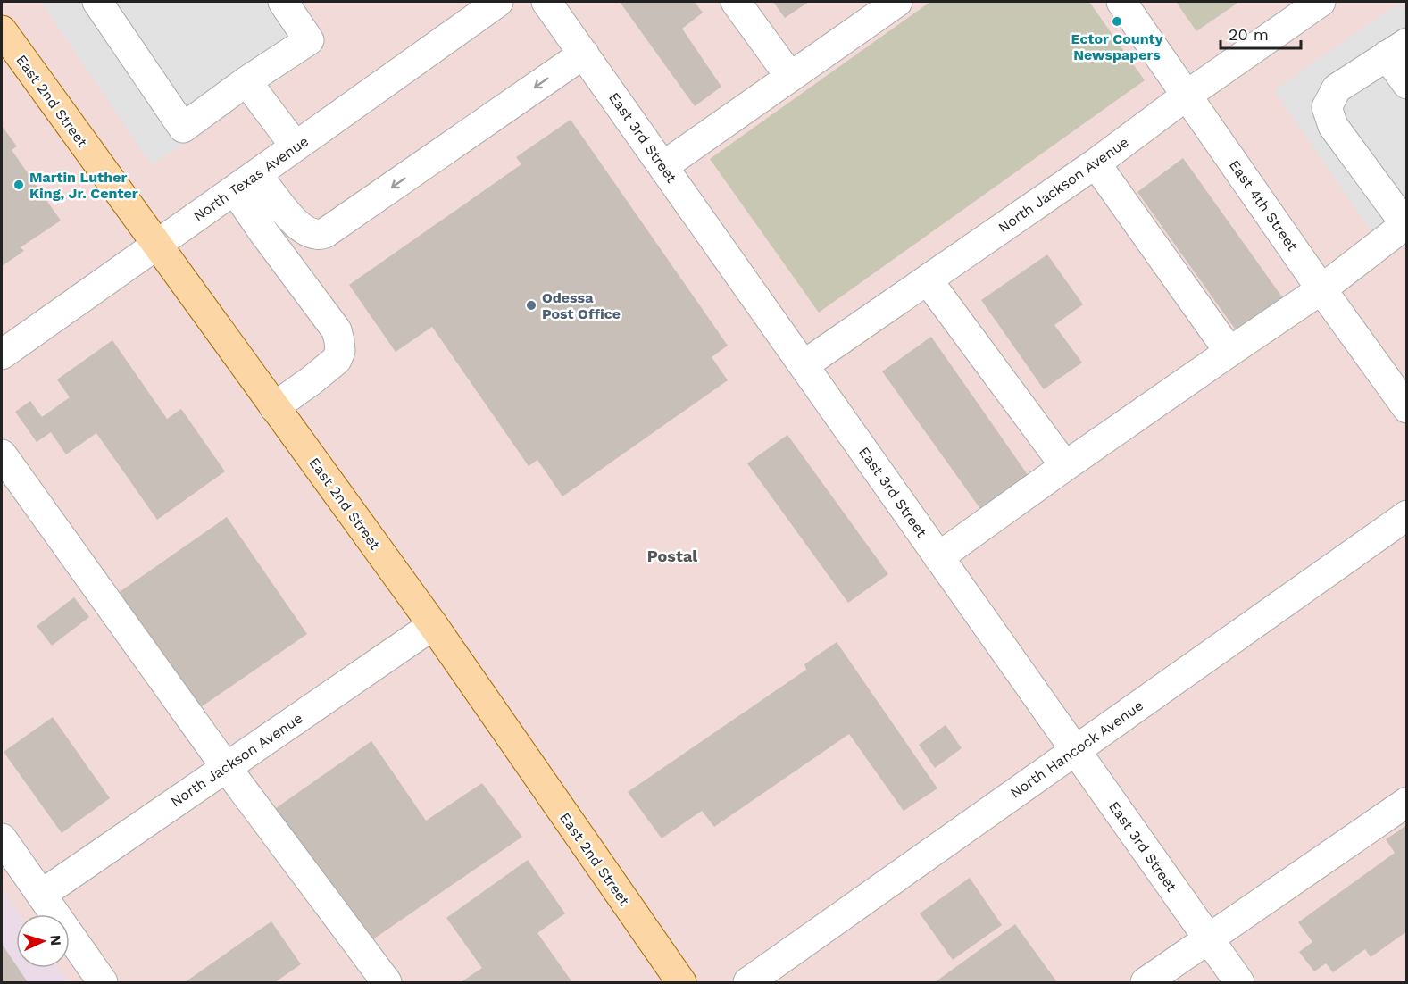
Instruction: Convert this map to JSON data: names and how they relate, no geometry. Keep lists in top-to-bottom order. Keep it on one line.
{"streets":{"main road":["East 2nd Street"],"street":["East 3rd Street","North Texas Avenue","North Jackson Avenue","East 4th Street","North Hancock Avenue"]},"crossings":[["East 2nd Street","North Texas Avenue"],["East 2nd Street","North Jackson Avenue"],["East 3rd Street","North Jackson Avenue"],["East 3rd Street","North Hancock Avenue"],["North Jackson Avenue","East 4th Street"]],"districts":["Postal"],"places":["Ector County Newspapers","Martin Luther King, Jr. Center","Odessa Post Office"],"scale_bar":"20 m","north":"right"}
